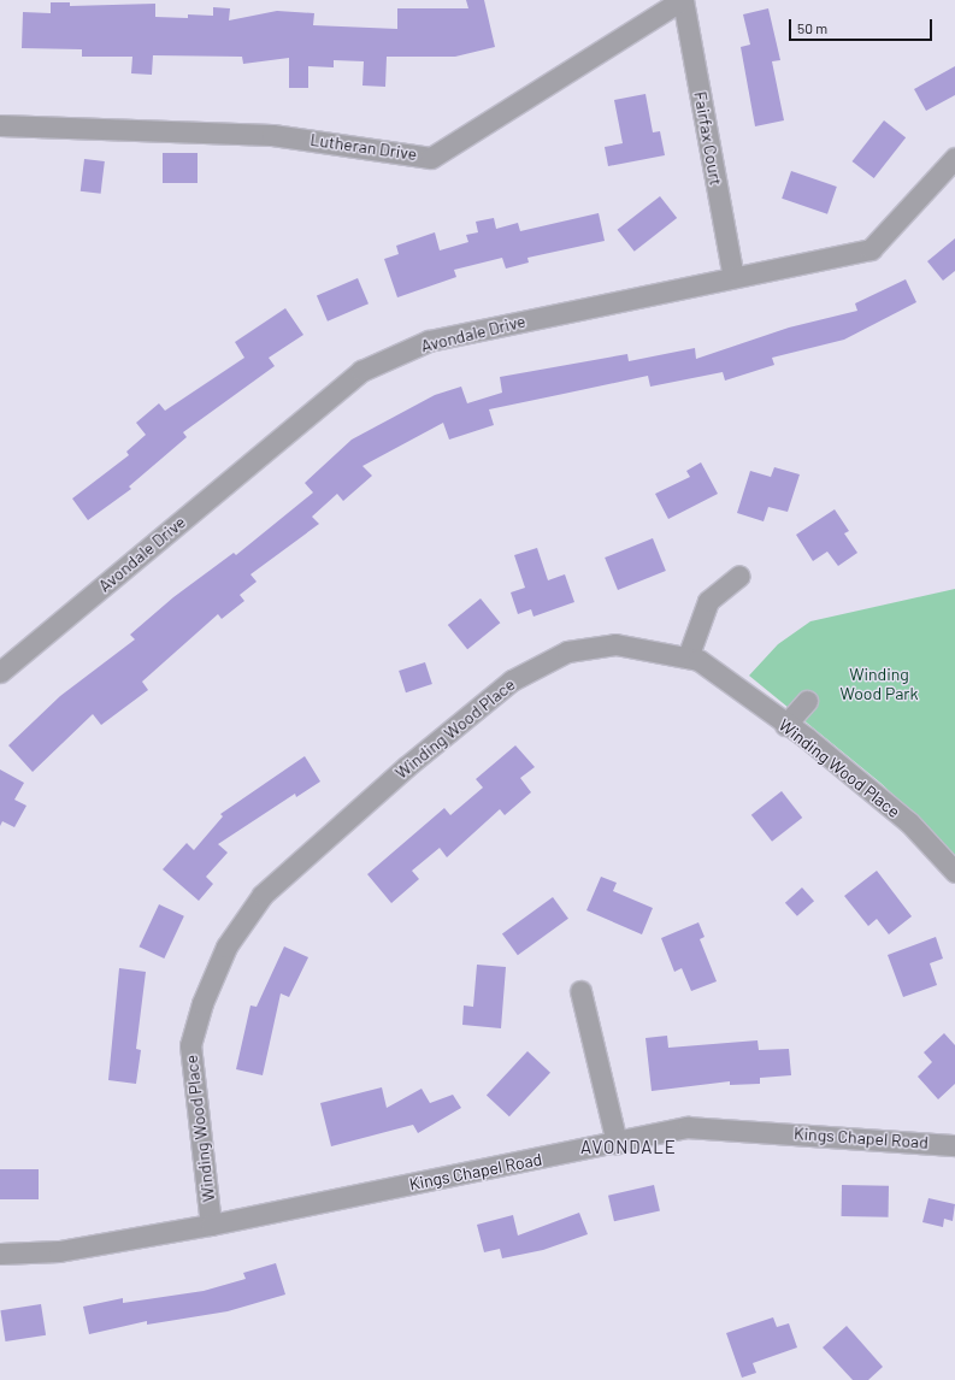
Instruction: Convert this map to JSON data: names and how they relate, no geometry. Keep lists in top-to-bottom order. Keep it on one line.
{"streets":{"street":["Fairfax Court","Lutheran Drive","Avondale Drive","Winding Wood Place","Kings Chapel Road"]},"crossings":[["Fairfax Court","Lutheran Drive"],["Fairfax Court","Avondale Drive"],["Winding Wood Place","Kings Chapel Road"]],"districts":["AVONDALE"],"parks":["Winding Wood Park"],"scale_bar":"50 m"}
